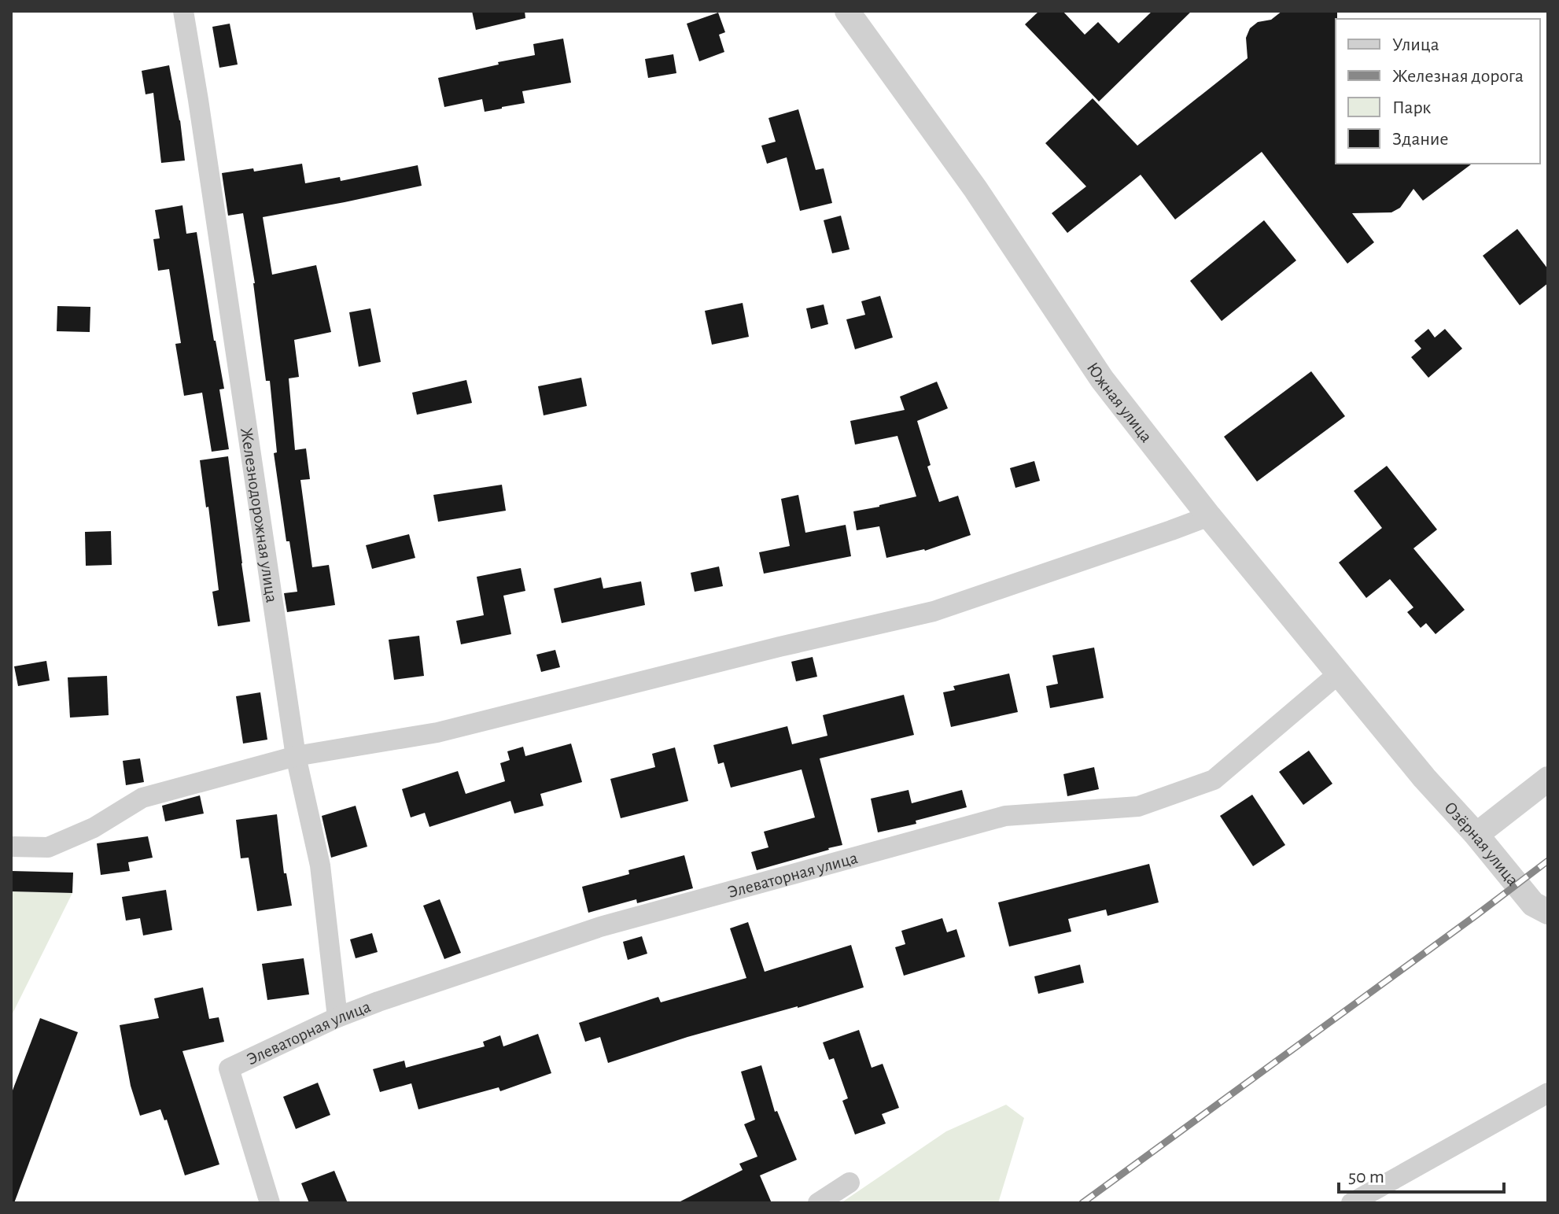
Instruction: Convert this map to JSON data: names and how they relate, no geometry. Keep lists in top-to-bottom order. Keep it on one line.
{"streets":{"street":["Южная улица","Железнодорожная улица","Озёрная улица","Элеваторная улица"]},"crossings":[["Южная улица","Озёрная улица"],["Южная улица","Элеваторная улица"],["Железнодорожная улица","Элеваторная улица"]],"legend":["Улица","Железная дорога","Парк","Здание"],"scale_bar":"50 m"}
